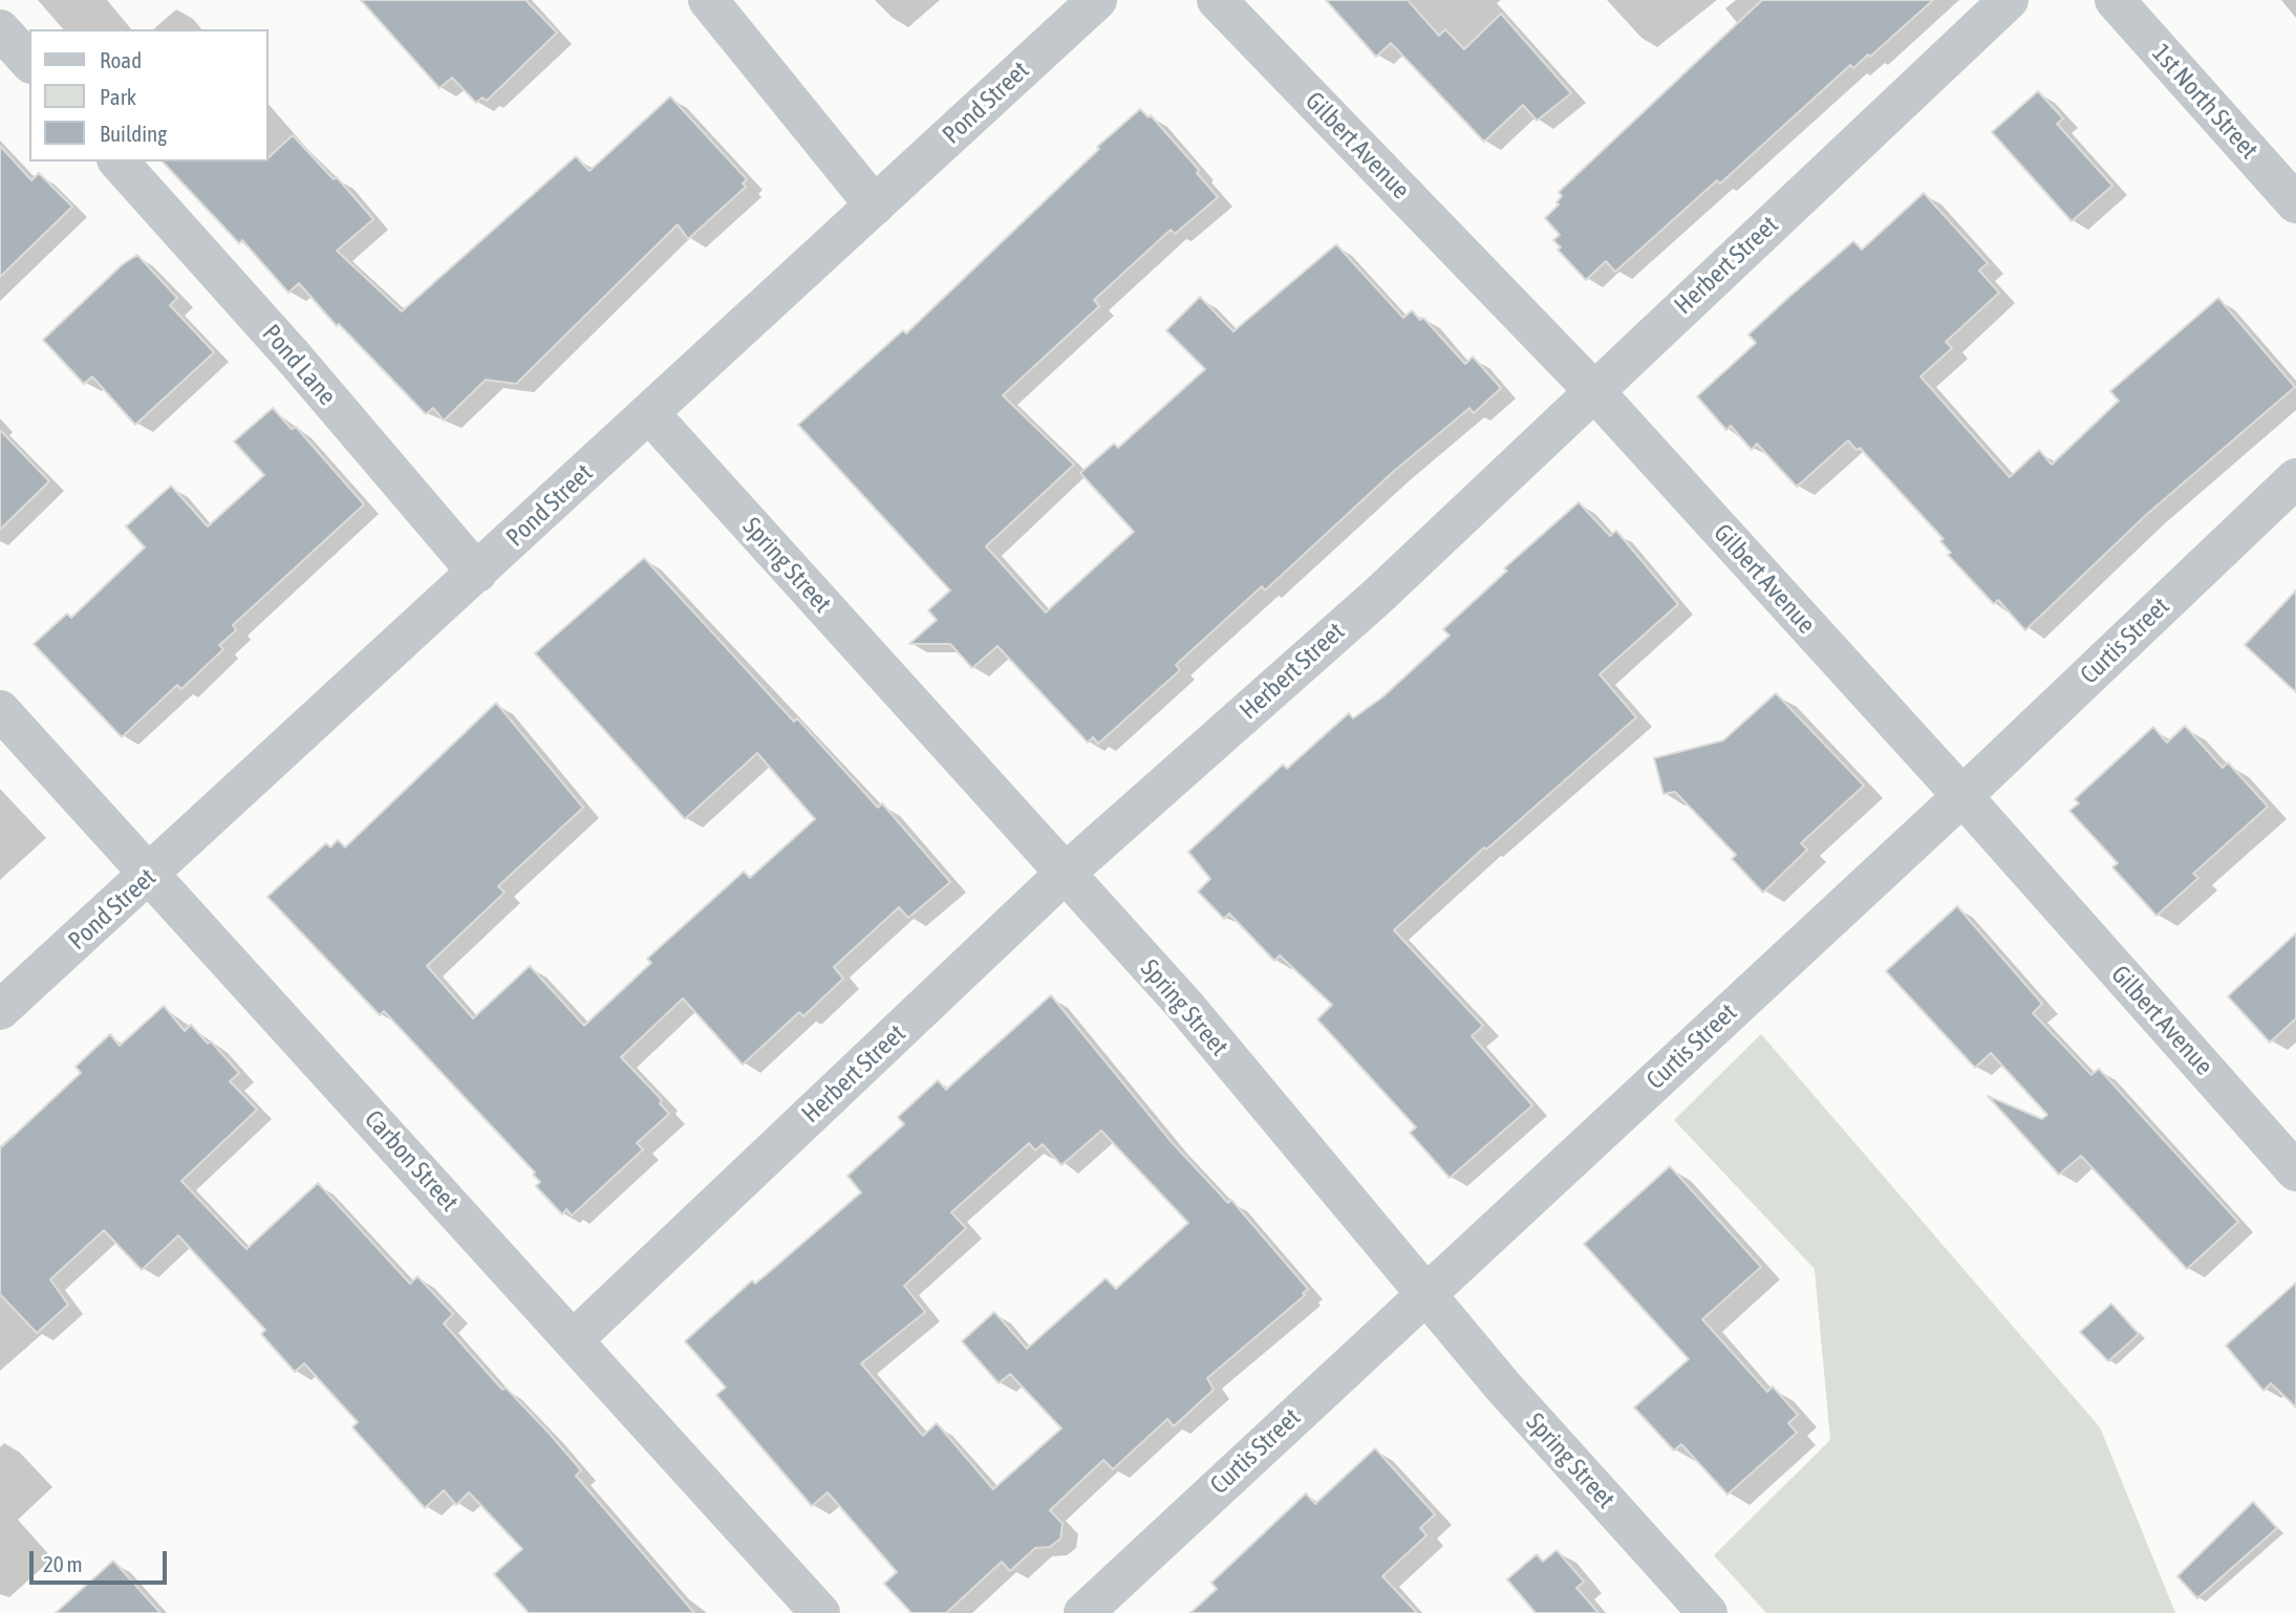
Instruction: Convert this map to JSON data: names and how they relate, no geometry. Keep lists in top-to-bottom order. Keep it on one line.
{"streets":{"street":["1st North Street","Pond Street","Gilbert Avenue","Herbert Street","Pond Lane","Spring Street","Curtis Street","Carbon Street"]},"crossings":[["Pond Street","Pond Lane"],["Pond Street","Spring Street"],["Pond Street","Carbon Street"],["Gilbert Avenue","Herbert Street"],["Gilbert Avenue","Curtis Street"],["Herbert Street","Spring Street"],["Herbert Street","Carbon Street"],["Spring Street","Curtis Street"]],"legend":["Road","Park","Building"],"scale_bar":"20 m"}
